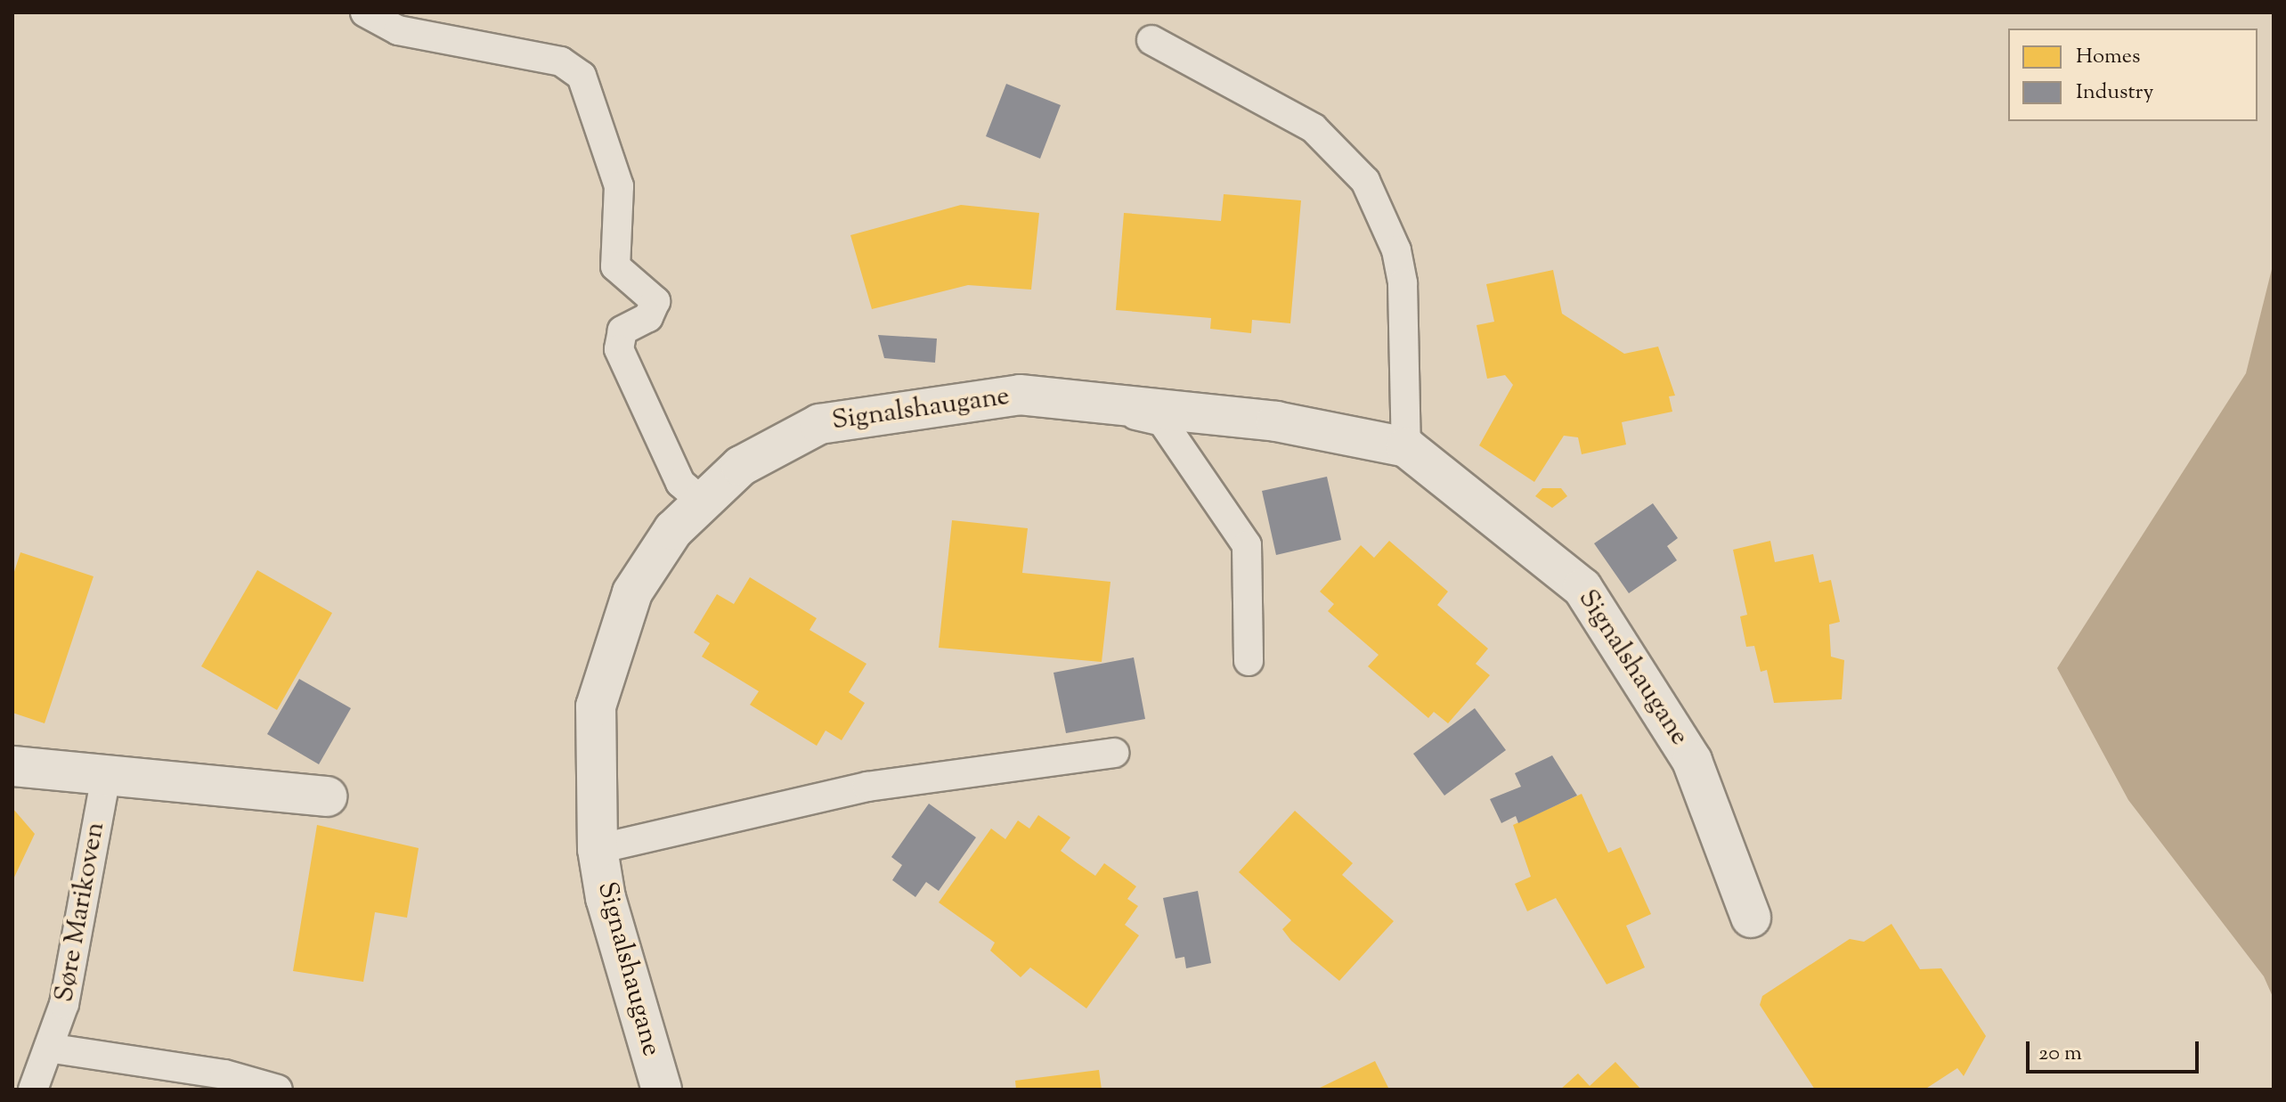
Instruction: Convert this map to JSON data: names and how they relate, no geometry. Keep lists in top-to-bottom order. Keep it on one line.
{"streets":{"street":["Signalshaugane"],"lane":["Søre Marikoven"]},"legend":["Homes","Industry"],"scale_bar":"20 m"}
